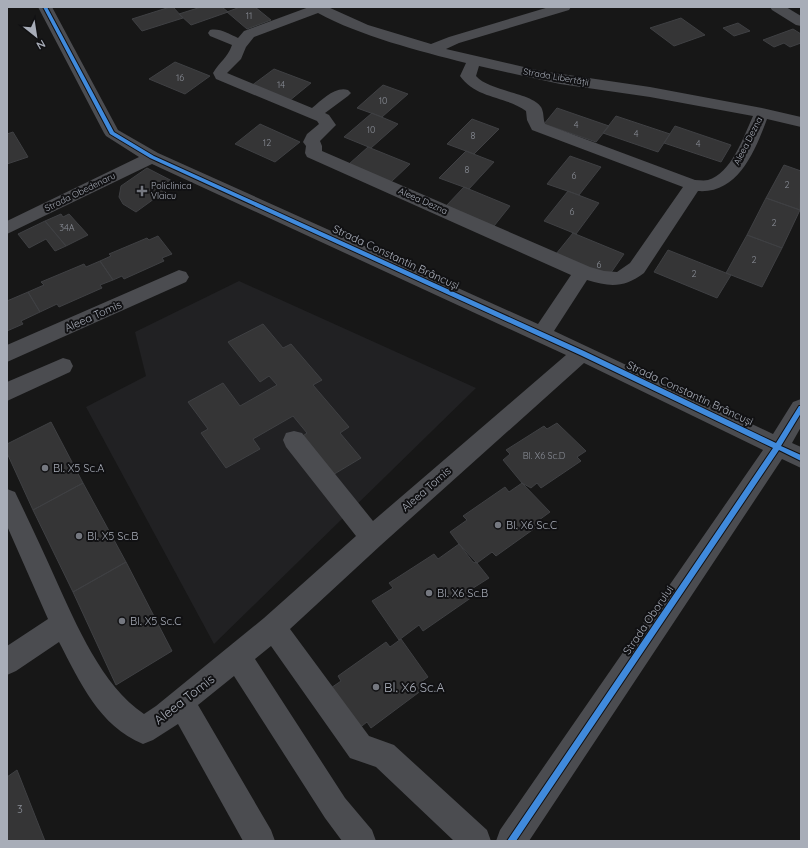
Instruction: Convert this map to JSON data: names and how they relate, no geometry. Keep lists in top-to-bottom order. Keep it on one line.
{"streets":{"street":["Strada Libertății","Aleea Dezna","Strada Obedenaru","Strada Constantin Brâncuși","Aleea Tomis","Strada Oborului"]},"crossings":[["Strada Libertății","Aleea Dezna"],["Strada Obedenaru","Strada Constantin Brâncuși"],["Strada Constantin Brâncuși","Aleea Tomis"],["Strada Constantin Brâncuși","Strada Oborului"]],"places":{"health":["Policlinica Vlaicu"],"other":["Bl. X5 Sc.A","Bl. X6 Sc.C","Bl. X5 Sc.B","Bl. X6 Sc.B","Bl. X5 Sc.C","Bl. X6 Sc.A"]},"house_numbers":["11","16","14","10","4","10","4","8","12","4","8","6","2","6","2","34A","2","6","2","Bl. X6 Sc.D","3"],"north":"bottom right"}
